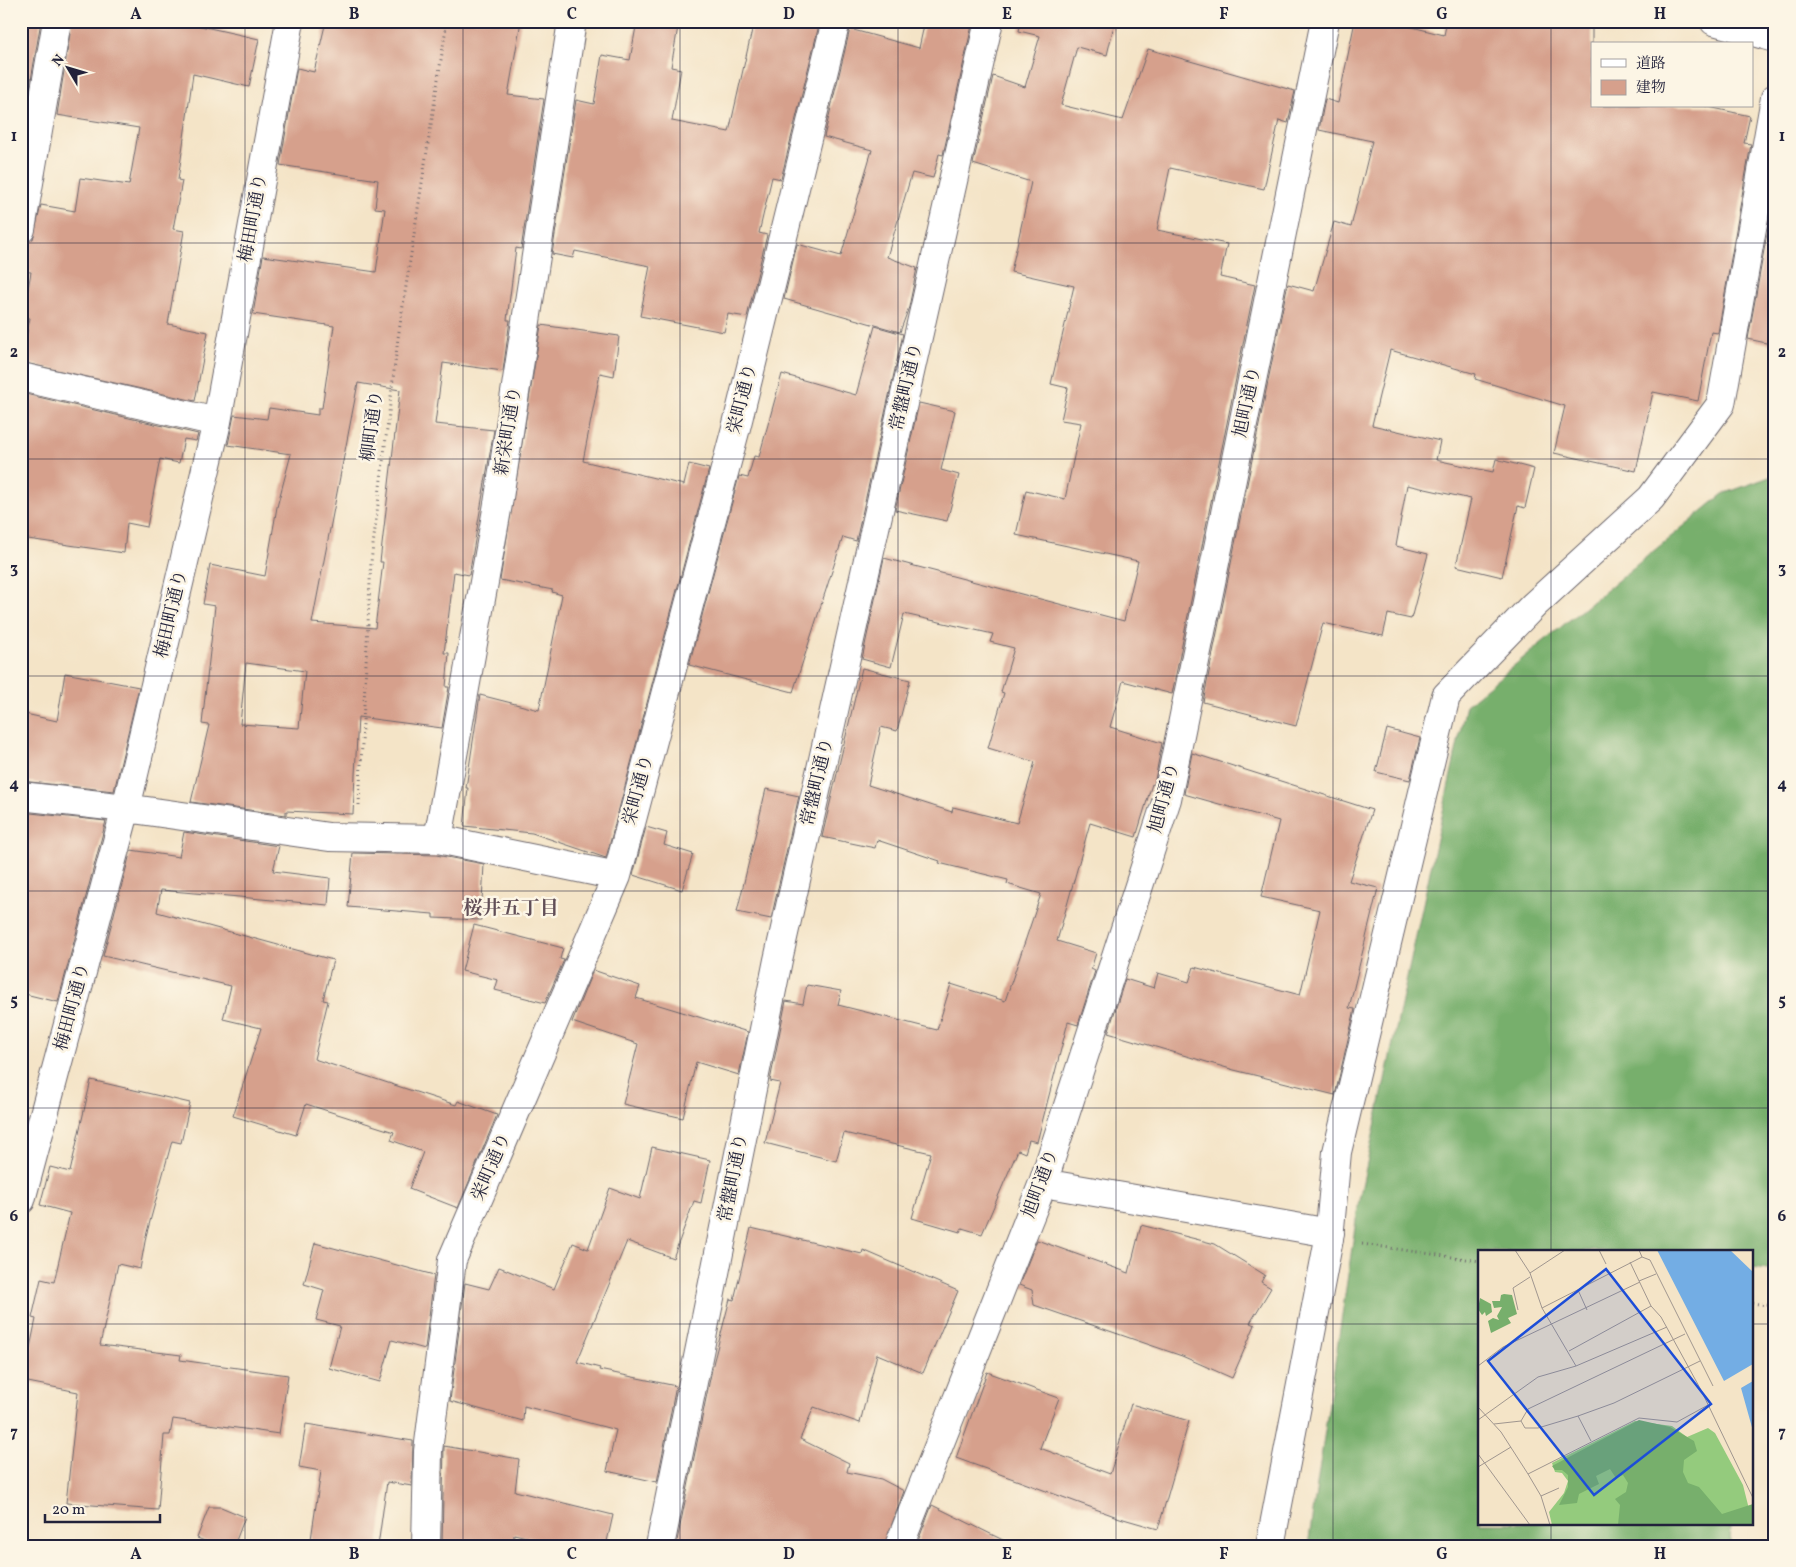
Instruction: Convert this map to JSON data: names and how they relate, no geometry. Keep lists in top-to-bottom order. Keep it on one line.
{"streets":{"street":["梅田町通り","常盤町通り","栄町通り","旭町通り","新栄町通り"],"path":["柳町通り"]},"districts":["桜井五丁目"],"legend":["道路","建物"],"scale_bar":"20 m","north":"top left","grid":{"columns":["A","B","C","D","E","F","G","H"],"rows":["1","2","3","4","5","6","7"]}}
